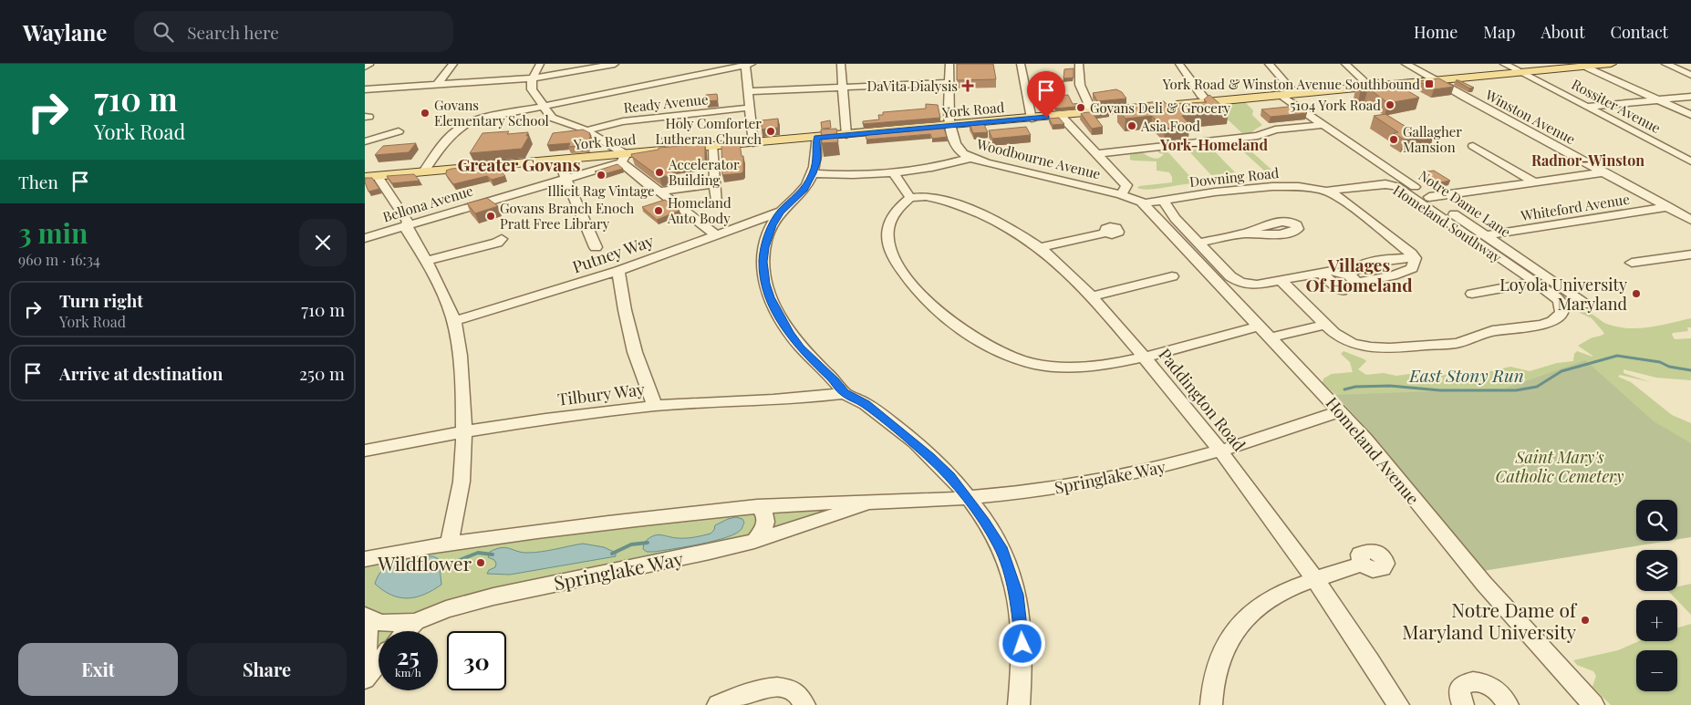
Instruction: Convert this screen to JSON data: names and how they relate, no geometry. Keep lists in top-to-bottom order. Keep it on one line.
{"streets":{"main road":["York Road"],"street":["Ready Avenue","Rossiter Avenue","Winston Avenue","Woodbourne Avenue","Downing Road","Bellona Avenue","Notre Dame Lane","Whiteford Avenue","Homeland Southway","Putney Way","Tilbury Way","Paddington Road","Homeland Avenue","Springlake Way"]},"crossings":[["York Road","Woodbourne Avenue"],["York Road","Bellona Avenue"],["Winston Avenue","Whiteford Avenue"],["Woodbourne Avenue","Downing Road"],["Woodbourne Avenue","Homeland Avenue"],["Downing Road","Homeland Southway"],["Downing Road","Homeland Avenue"],["Notre Dame Lane","Whiteford Avenue"],["Paddington Road","Springlake Way"],["Homeland Avenue","Springlake Way"]],"districts":["York-Homeland","Radnor-Winston","Greater Govans","Villages Of Homeland"],"water":["East Stony Run"],"parks":["Saint Mary's Catholic Cemetery"],"places":{"transit":["York Road & Winston Avenue Southbound"],"health":["DaVita Dialysis"],"other":["5104 York Road","Govans Deli & Grocery","Govans Elementary School","Asia Food","Holy Comforter Lutheran Church","Gallagher Mansion","Accelerator Building","Illicit Rag Vintage","Homeland Auto Body","Govans Branch Enoch Pratt Free Library","Loyola University Maryland","Wildflower","Notre Dame of Maryland University"]},"page":{"header":"Waylane","search":"Search here","nav":["Home","Map","About","Contact"],"turn":["710 m","York Road"],"then":"Then","heading":["3 min","960 m · 16:34"],"list":[{"name":"Turn right","note":"York Road","value":"710 m"},{"name":"Arrive at destination","value":"250 m"}],"map_buttons":["+","−"],"speed":"25 km/h","limit":"30","buttons":["Exit","Share"]}}
